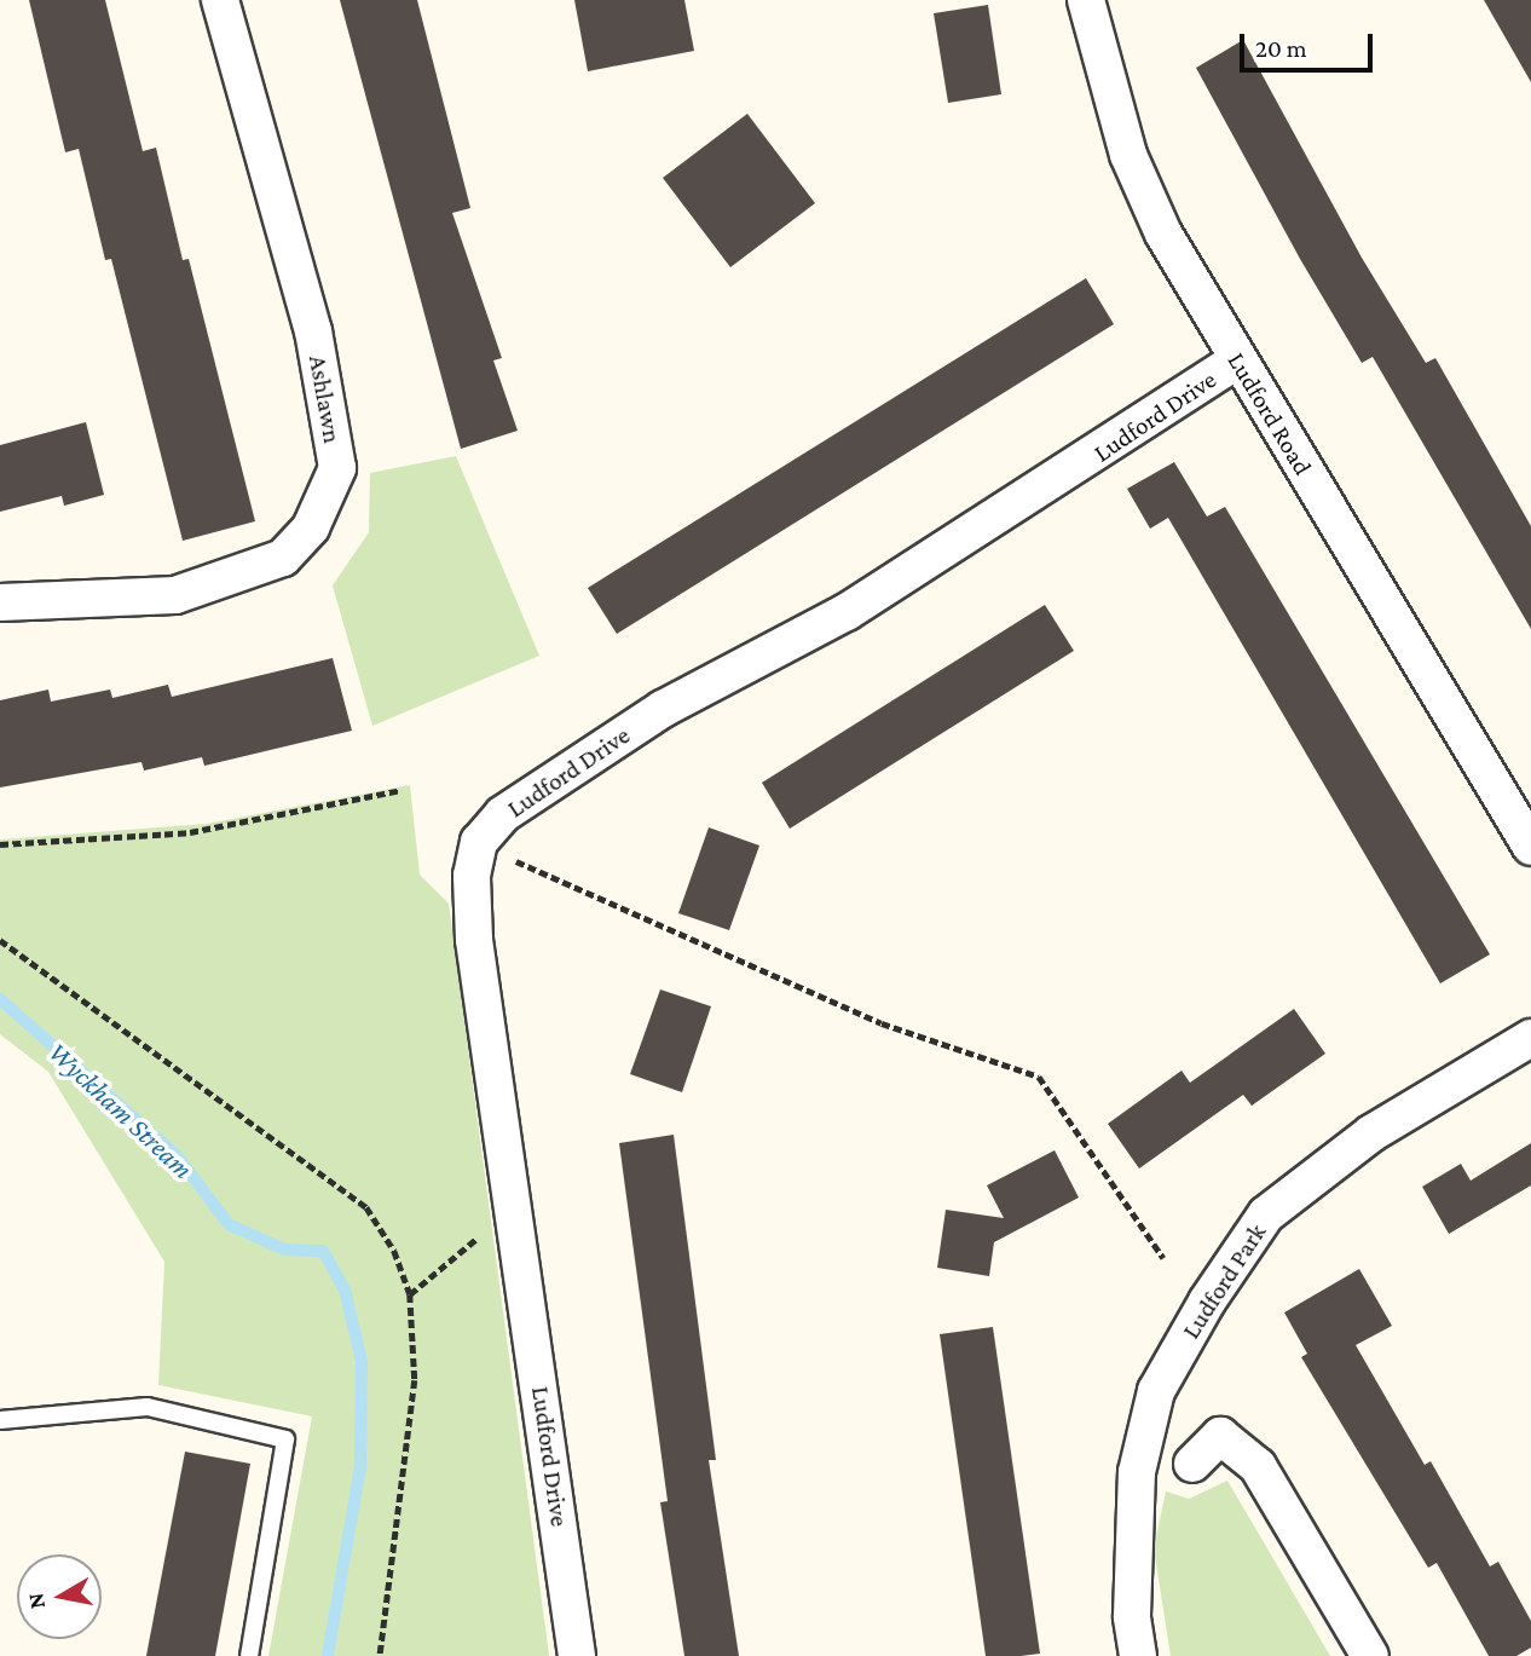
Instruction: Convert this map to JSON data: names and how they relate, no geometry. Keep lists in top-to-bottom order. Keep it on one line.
{"streets":{"street":["Ashlawn","Ludford Road","Ludford Drive","Ludford Park"]},"crossings":[["Ludford Road","Ludford Drive"]],"water":["Wyckham Stream"],"scale_bar":"20 m","north":"left"}
